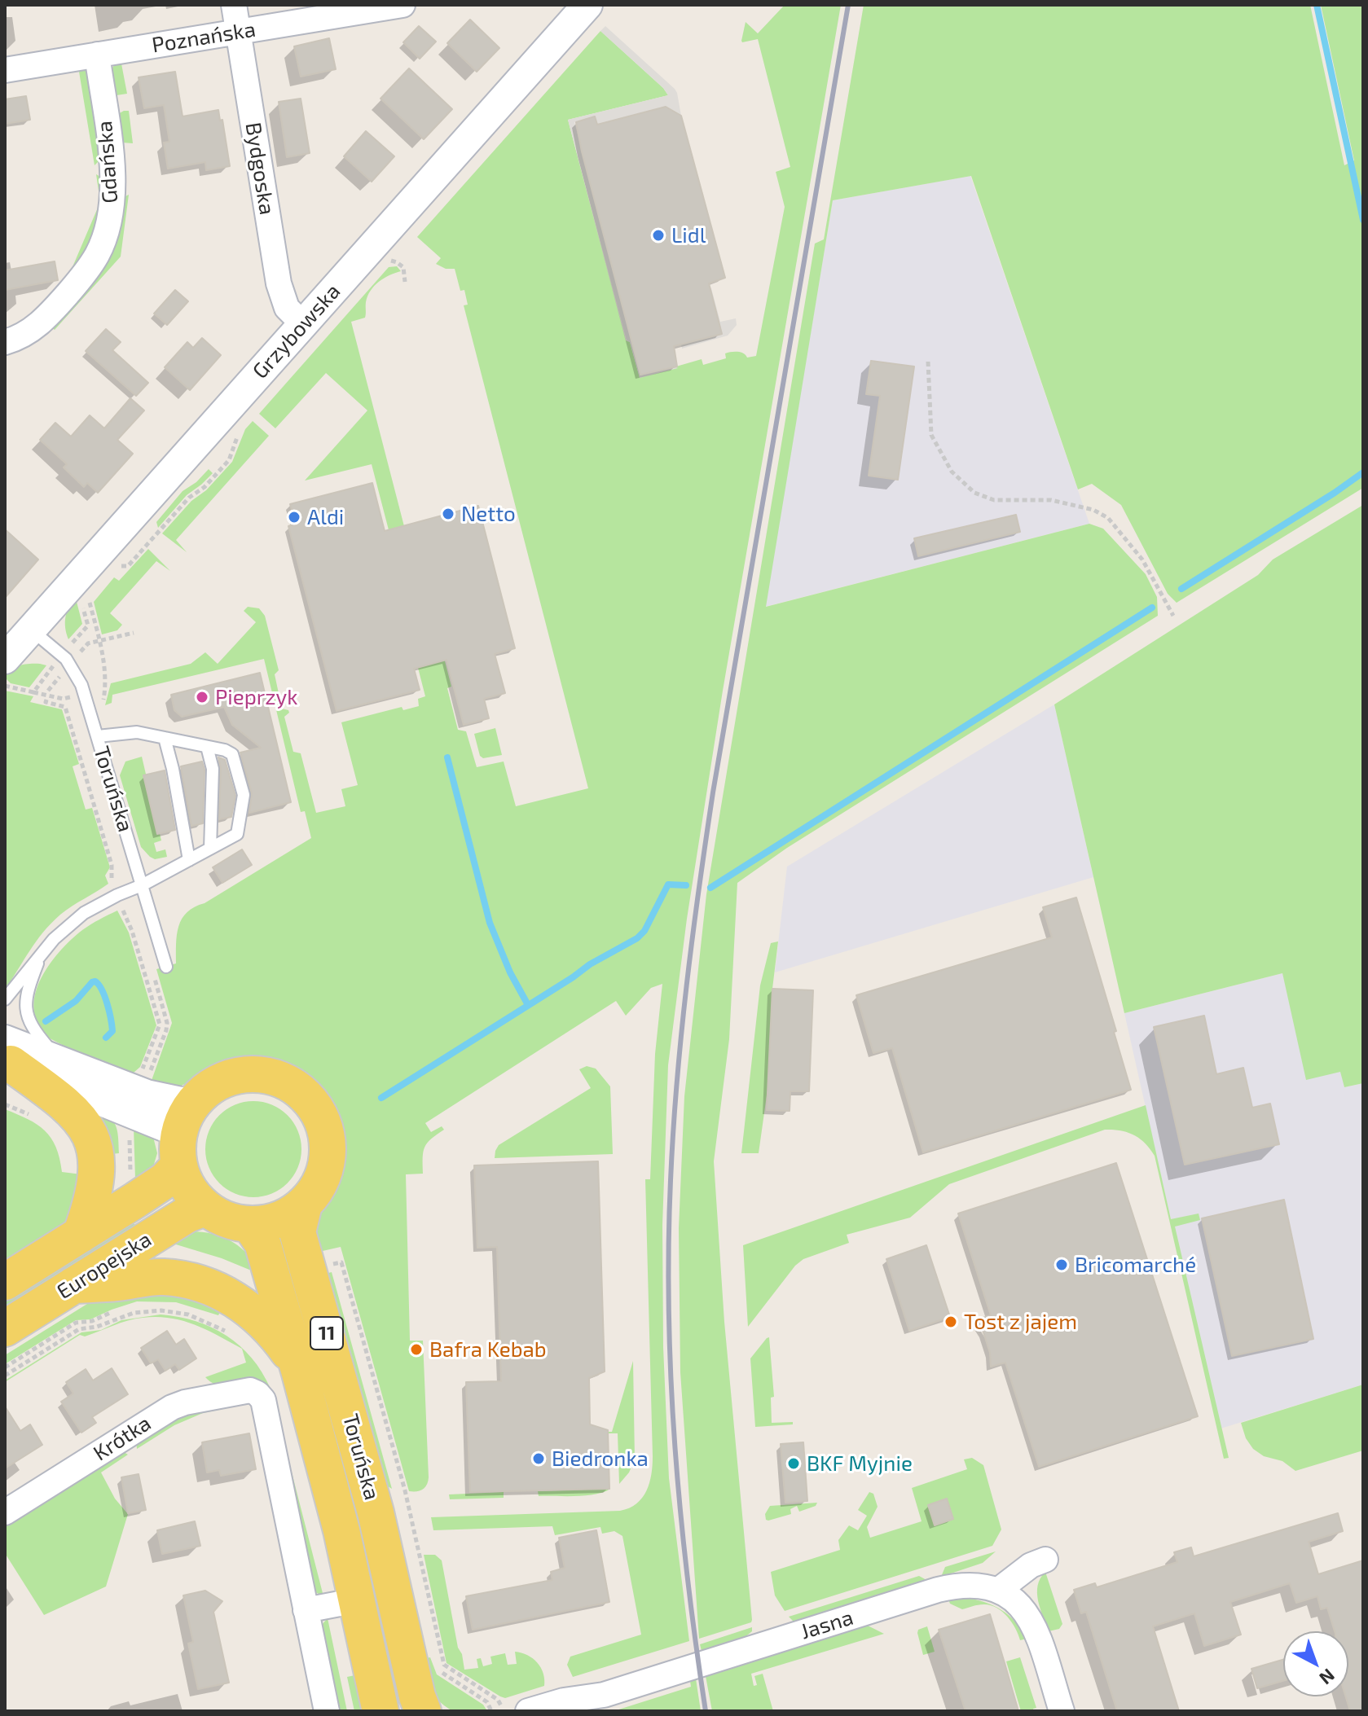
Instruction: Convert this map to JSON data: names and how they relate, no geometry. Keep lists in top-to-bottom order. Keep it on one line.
{"streets":{"main road":["Toruńska","Europejska","11"],"street":["Poznańska","Gdańska","Bydgoska","Grzybowska","Krótka","Jasna"]},"crossings":[["Poznańska","Gdańska"],["Poznańska","Bydgoska"],["Bydgoska","Grzybowska"],["Grzybowska","Toruńska"],["Toruńska","Europejska"],["Toruńska","11"],["Europejska","11"]],"places":["Lidl","Netto","Aldi","Pieprzyk","Bricomarché","Tost z jajem","Bafra Kebab","Biedronka","BKF Myjnie"],"north":"bottom right"}
